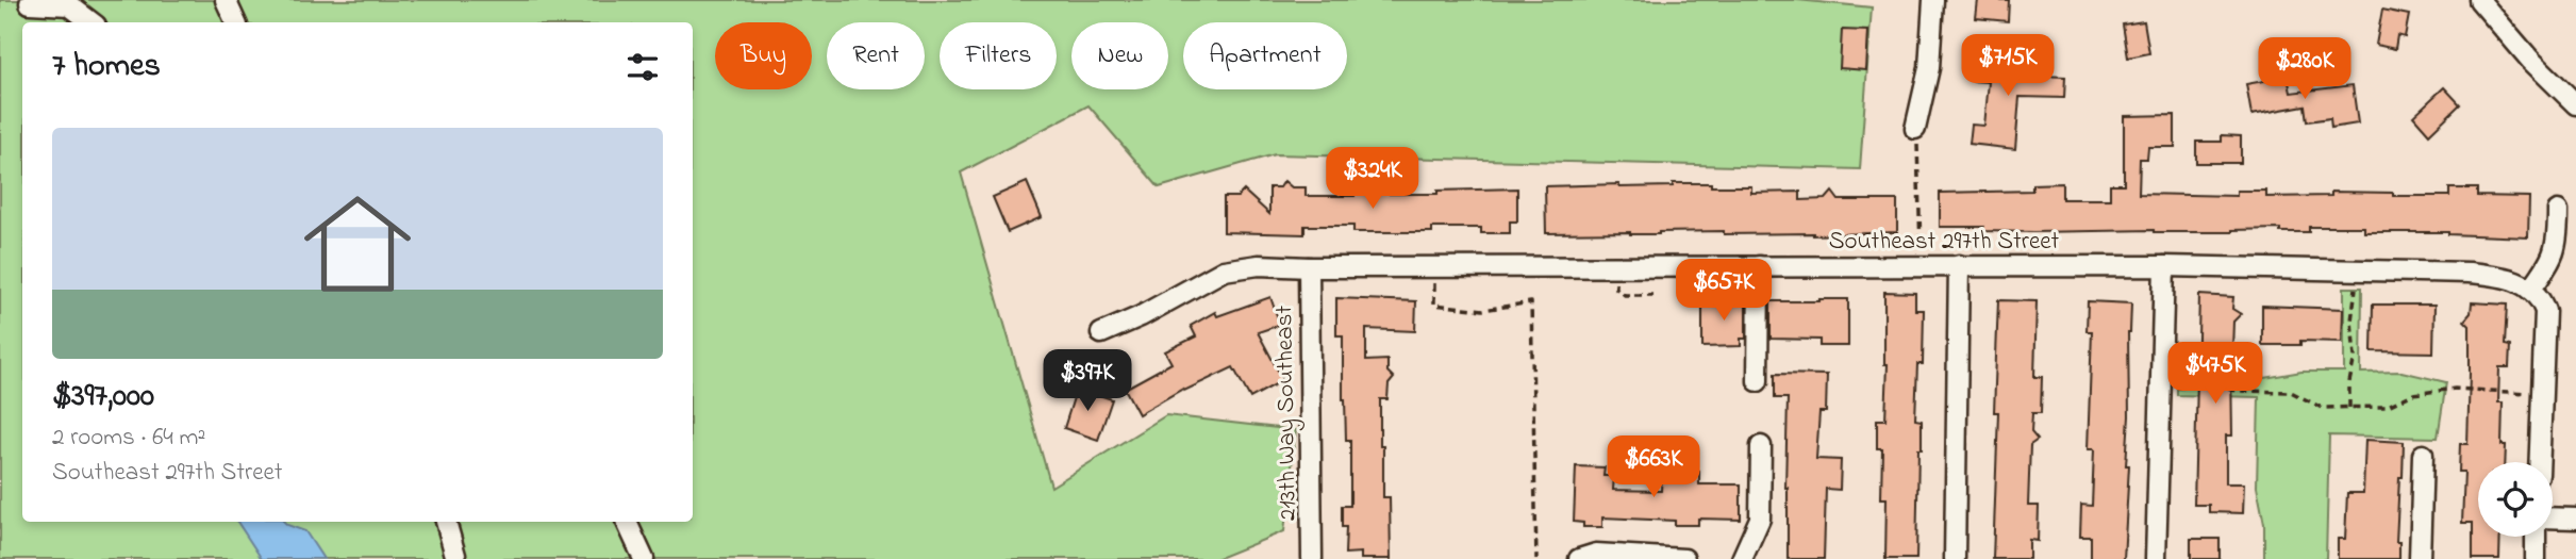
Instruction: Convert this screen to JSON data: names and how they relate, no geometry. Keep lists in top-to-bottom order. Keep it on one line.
{"streets":{"street":["Southeast 297th Street","213th Way Southeast"]},"crossings":[["Southeast 297th Street","213th Way Southeast"]],"page":{"chip":["Buy","Rent","Filters","New","Apartment"],"heading":"7 homes","price":["$715K","$280K","$324K","$657K","$475K","$397K","$663K"],"list":[{"name":"$397,000","note":"2 rooms · 64 m² · Southeast 297th Street"}]}}
